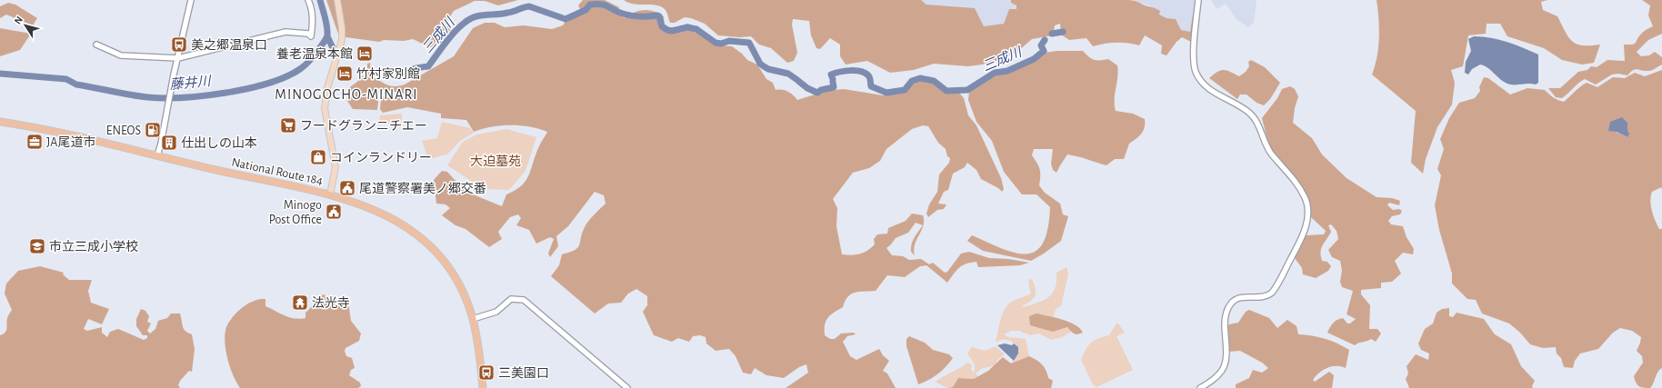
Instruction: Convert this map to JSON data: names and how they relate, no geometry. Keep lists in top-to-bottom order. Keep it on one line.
{"streets":{"highway":["National Route 184"]},"districts":["MINOGOCHO-MINARI"],"water":["三成川","藤井川"],"parks":["大迫墓苑"],"places":{"bus stop":["美之郷温泉口","三美園口"],"hotel":["養老温泉本館","竹村家別館"],"supermarket":["フードグランニチエー"],"fuel station":["ENEOS"],"office":["JA尾道市"],"building":["仕出しの山本"],"shop":["コインランドリー"],"public building":["尾道警察署美ノ郷交番","Minogo Post Office"],"school or university":["市立三成小学校"],"temple":["法光寺"]},"north":"top left"}
